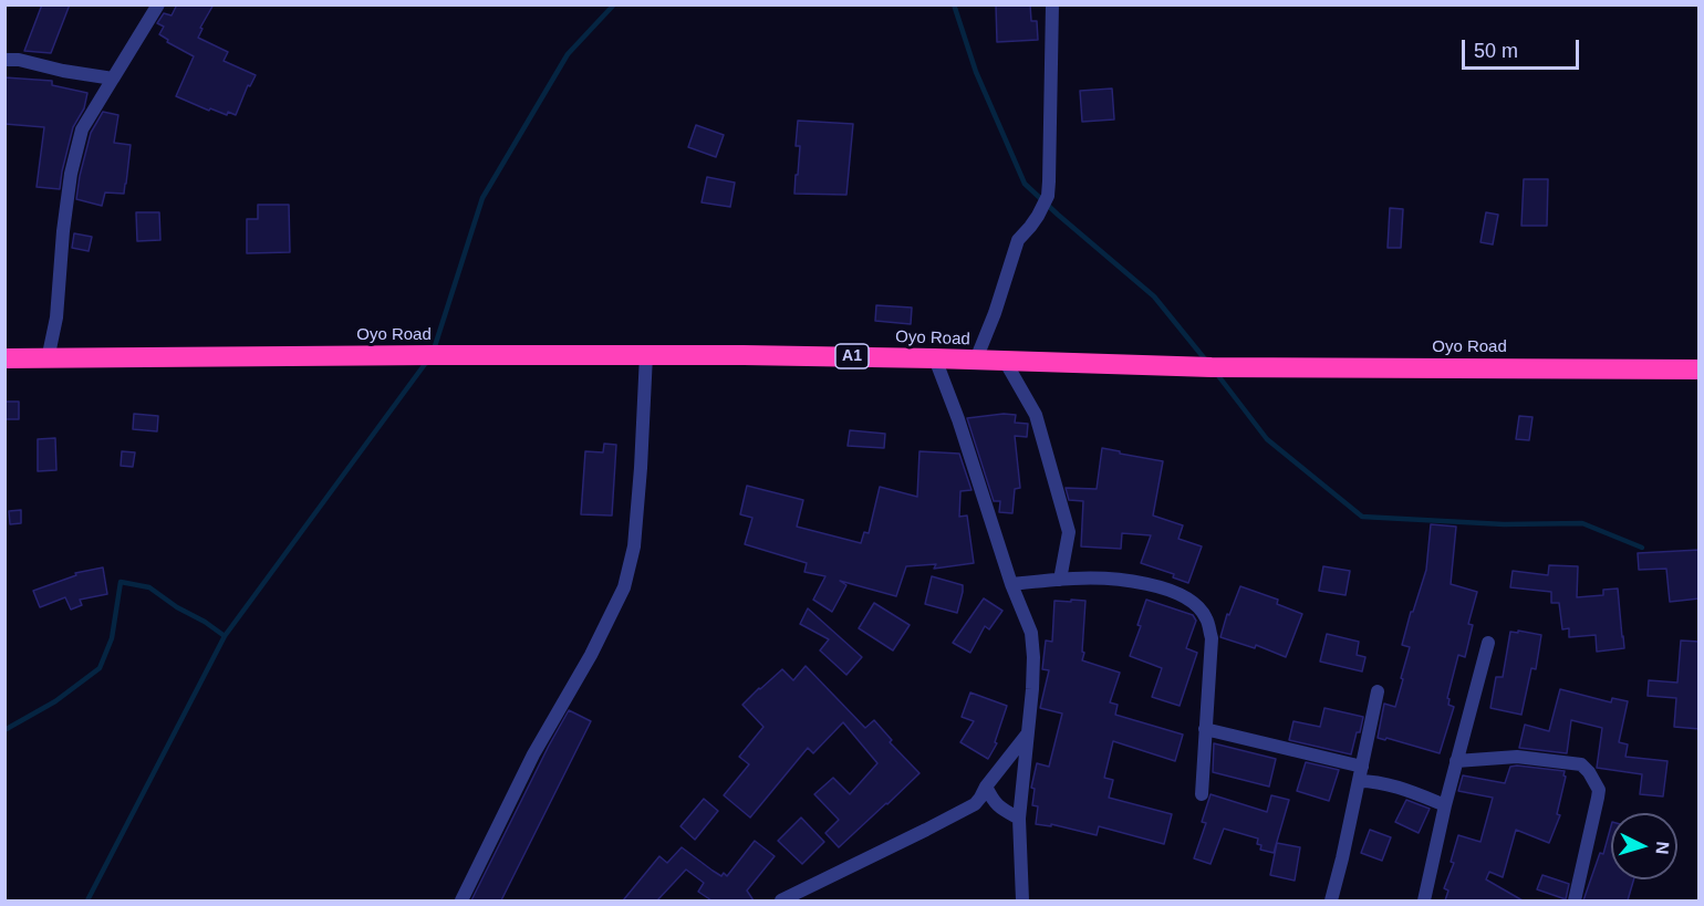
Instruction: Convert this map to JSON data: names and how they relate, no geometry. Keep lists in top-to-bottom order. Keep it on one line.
{"streets":{"highway":["Oyo Road","A1"]},"scale_bar":"50 m","north":"right"}
